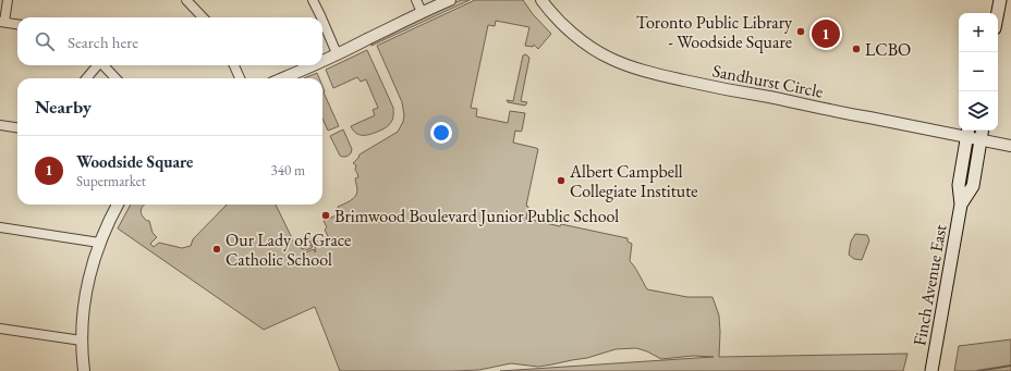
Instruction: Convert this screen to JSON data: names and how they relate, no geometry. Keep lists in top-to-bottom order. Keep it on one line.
{"streets":{"main road":["Finch Avenue East"],"street":["Sandhurst Circle"]},"crossings":[["Sandhurst Circle","Finch Avenue East"]],"places":["Toronto Public Library - Woodside Square","LCBO","Albert Campbell Collegiate Institute","Brimwood Boulevard Junior Public School","Our Lady of Grace Catholic School"],"page":{"map_buttons":["+","−"],"pins":"1","search":"Search here","heading":"Nearby","list":[{"mark":"1","name":"Woodside Square","note":"Supermarket","value":"340 m"}]}}
